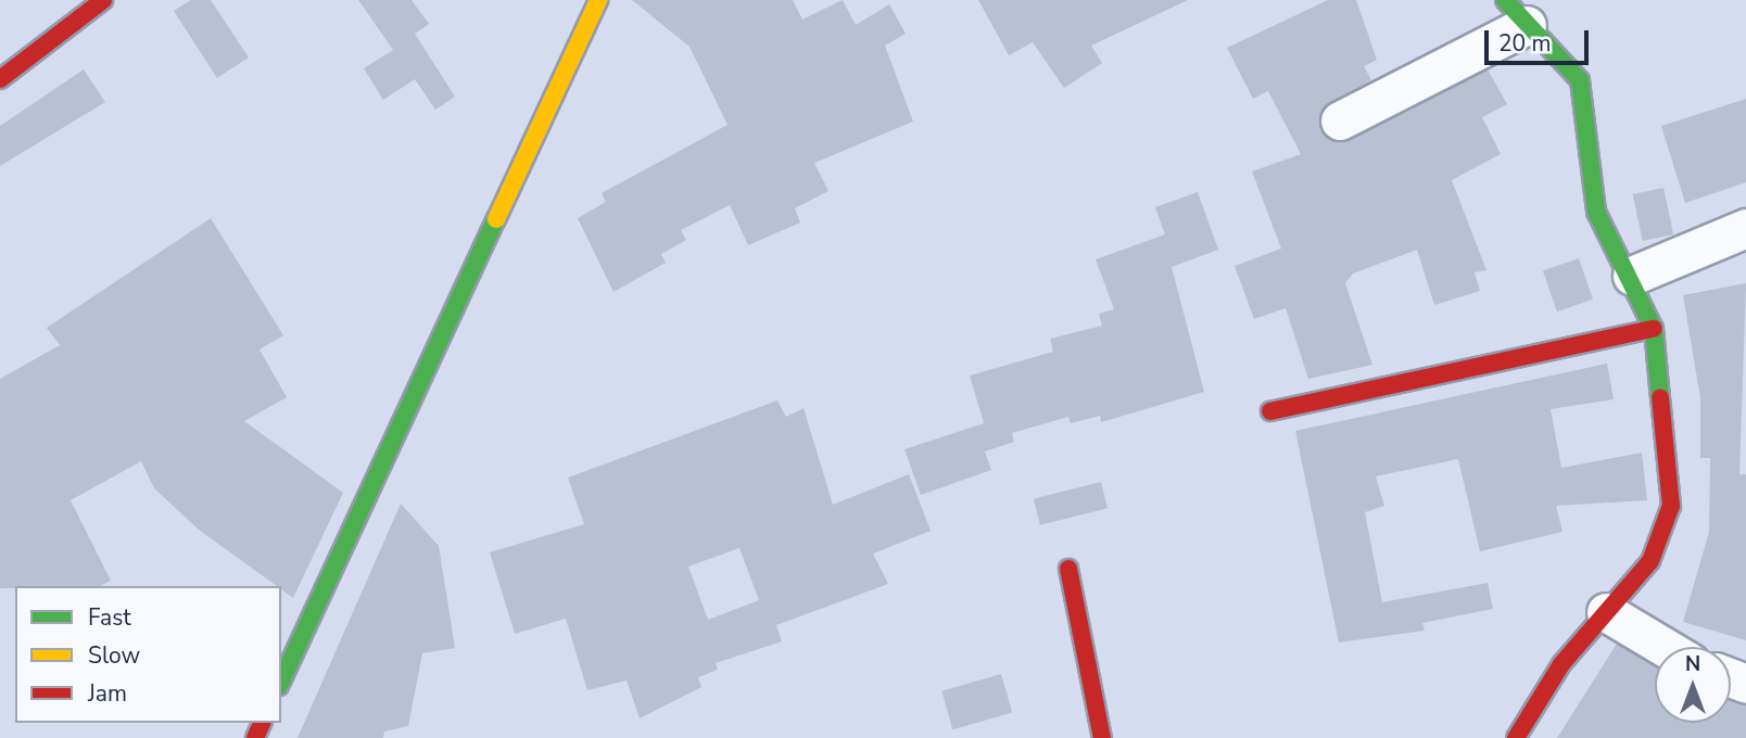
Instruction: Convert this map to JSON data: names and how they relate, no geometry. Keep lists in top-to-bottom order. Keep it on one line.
{"legend":["Fast","Slow","Jam"],"scale_bar":"20 m","north":"top"}
